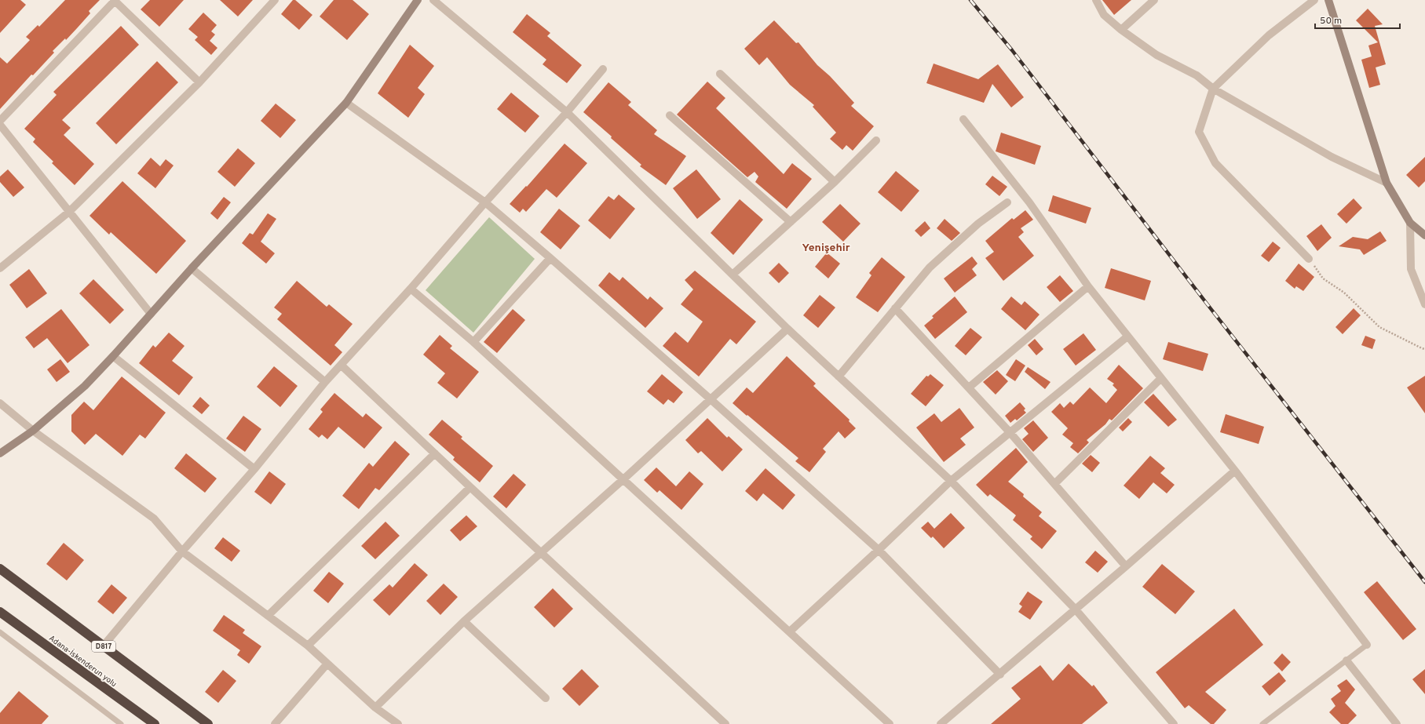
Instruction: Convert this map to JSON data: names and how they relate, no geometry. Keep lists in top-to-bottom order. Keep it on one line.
{"streets":{"highway":["D817","Adana-İskenderun yolu"]},"districts":["Yenişehir"],"scale_bar":"50 m"}
